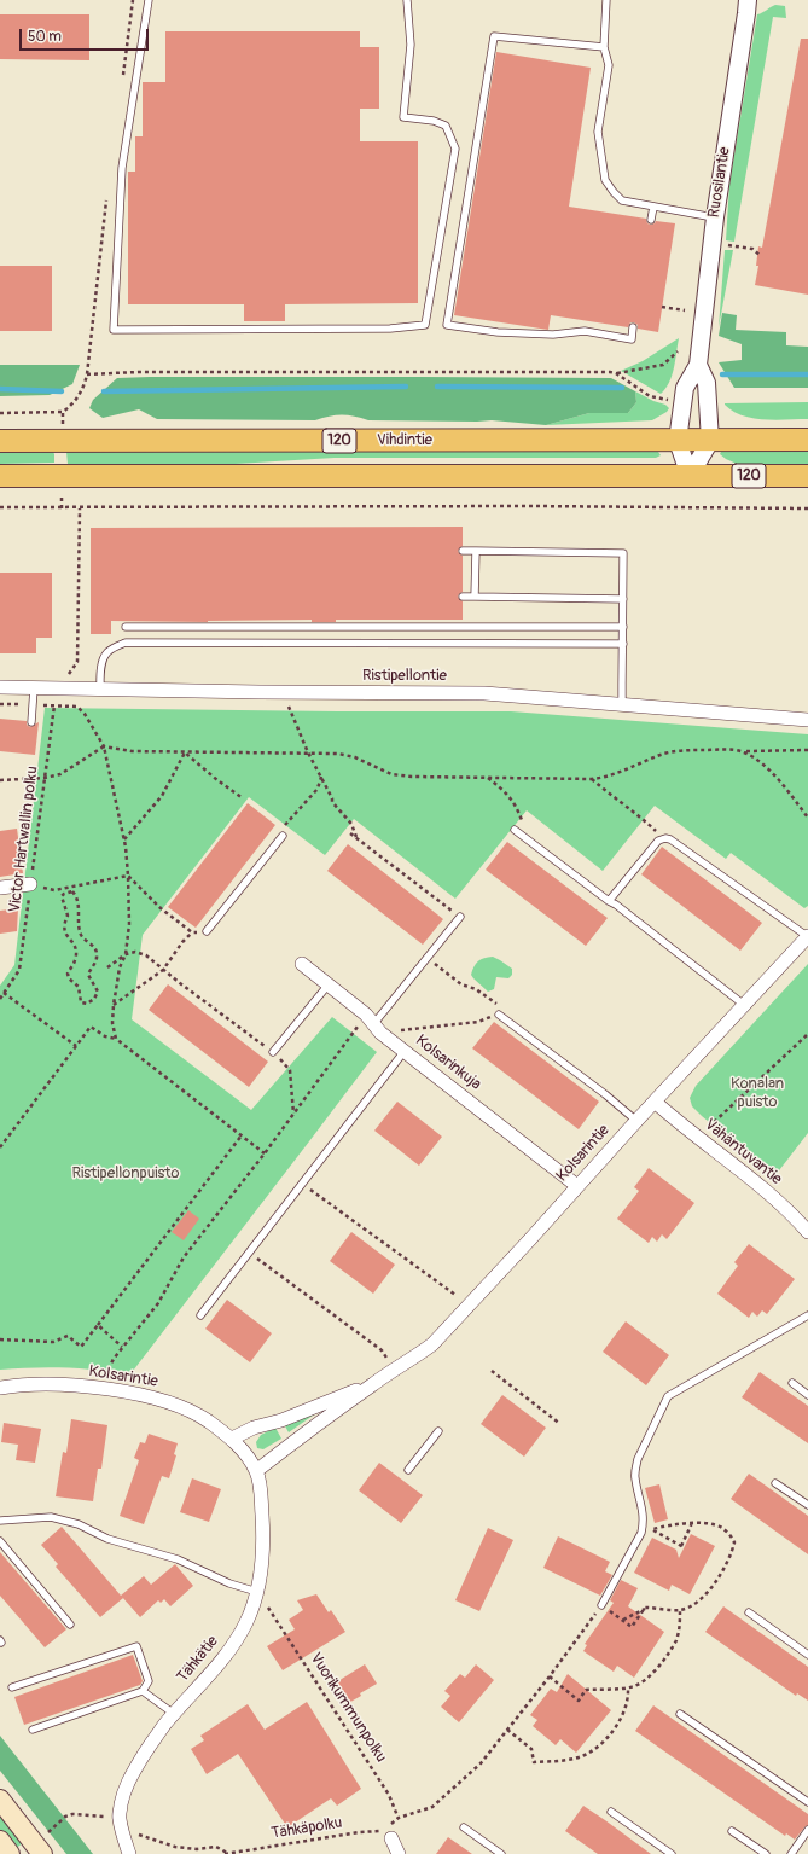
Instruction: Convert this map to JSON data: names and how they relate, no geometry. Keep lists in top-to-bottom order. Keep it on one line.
{"streets":{"main road":["120","Vihdintie"],"street":["Ruosilantie","Ristipellontie","Kolsarinkuja","Vähäntuvantie","Kolsarintie","Tähkätie"],"path":["Victor Hartwallin polku","Vuorikummunpolku","Tähkäpolku"]},"crossings":[["Ruosilantie","120"],["Ruosilantie","Vihdintie"],["Kolsarinkuja","Kolsarintie"],["Vähäntuvantie","Kolsarintie"],["Kolsarintie","Tähkätie"],["Tähkätie","Vuorikummunpolku"]],"parks":["Konalan puisto","Ristipellonpuisto"],"scale_bar":"50 m"}
